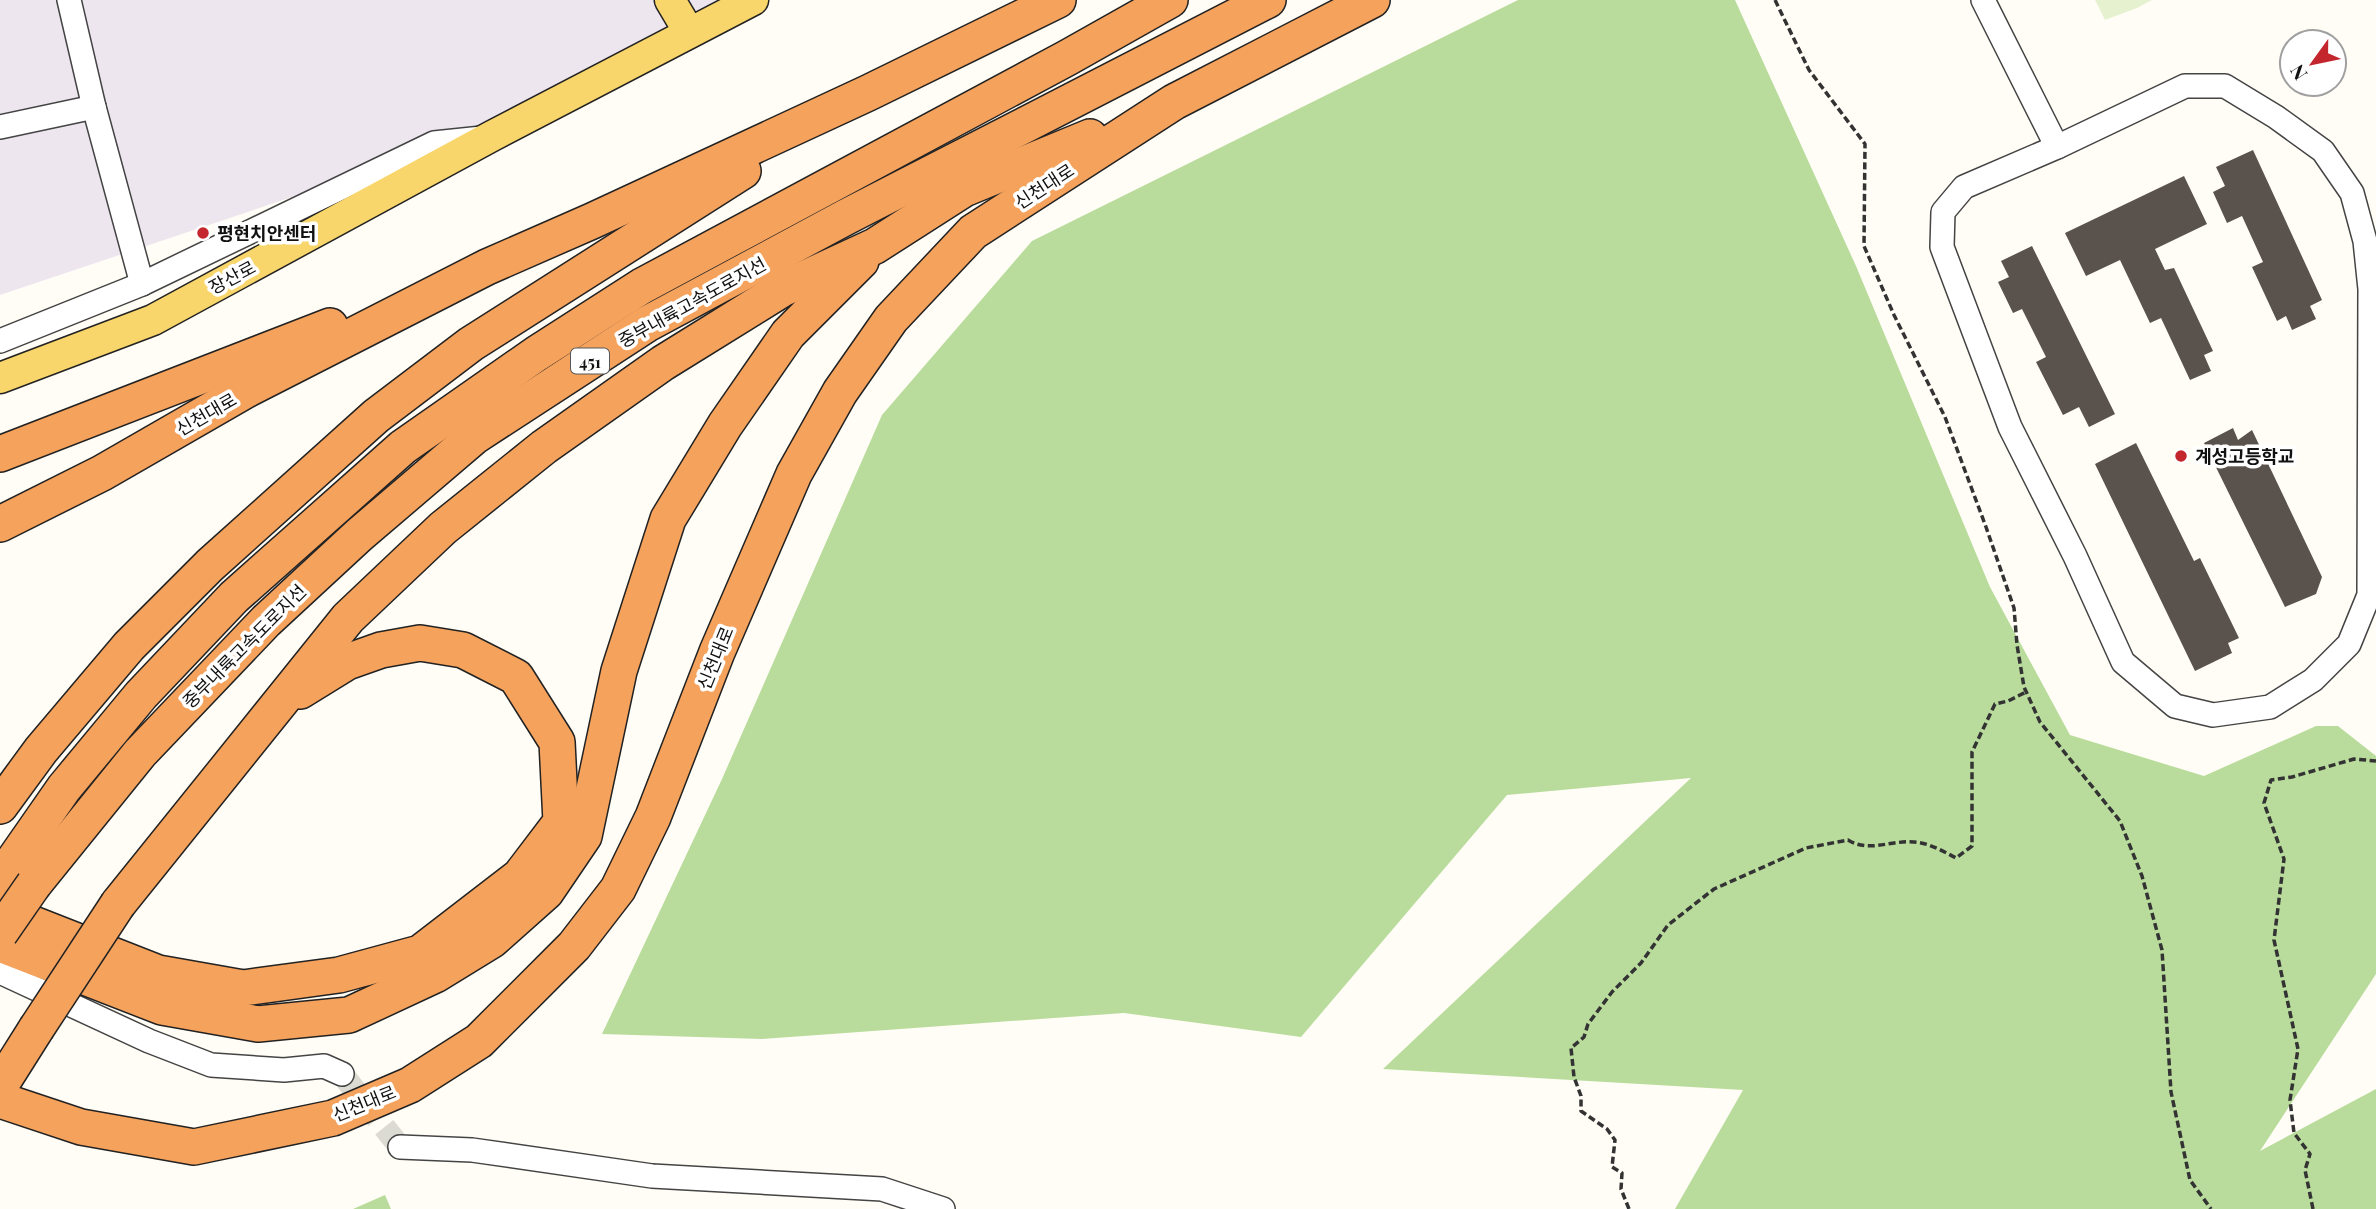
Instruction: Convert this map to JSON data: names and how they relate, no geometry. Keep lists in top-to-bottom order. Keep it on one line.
{"streets":{"highway":["신천대로","중부내륙고속도로지선","451"],"main road":["장산로"]},"places":["평현치안센터","계성고등학교"],"north":"bottom left"}
